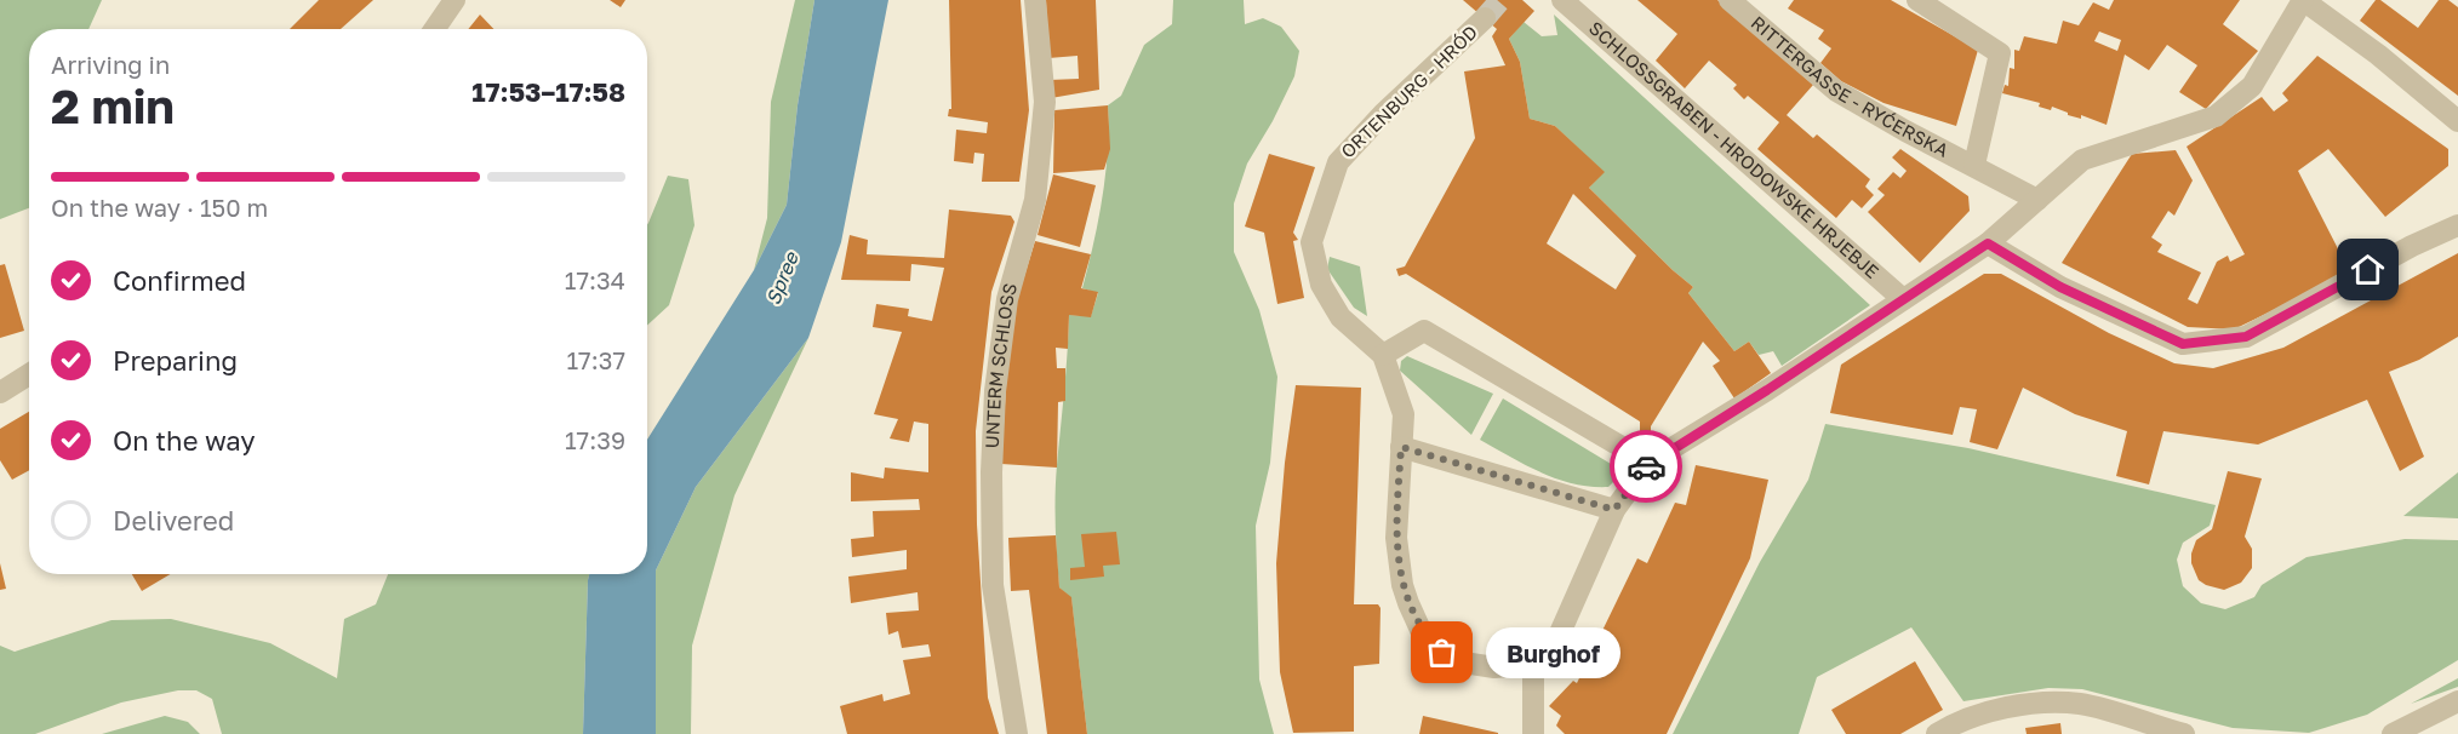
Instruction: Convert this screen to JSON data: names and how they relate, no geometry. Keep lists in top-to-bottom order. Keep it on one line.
{"streets":{"street":["RITTERGASSE - RYĆERSKA","ORTENBURG - HRÓD","SCHLOSSGRABEN - HRODOWSKE HRJEBJE","UNTERM SCHLOSS"]},"water":["Spree"],"places":["Burghof"],"page":{"heading":["2 min","Arriving in","17:53–17:58"],"bar":"On the way · 150 m","list":[["Confirmed","17:34"],["Preparing","17:37"],["On the way","17:39"],"Delivered"],"bubble":"Burghof"}}
